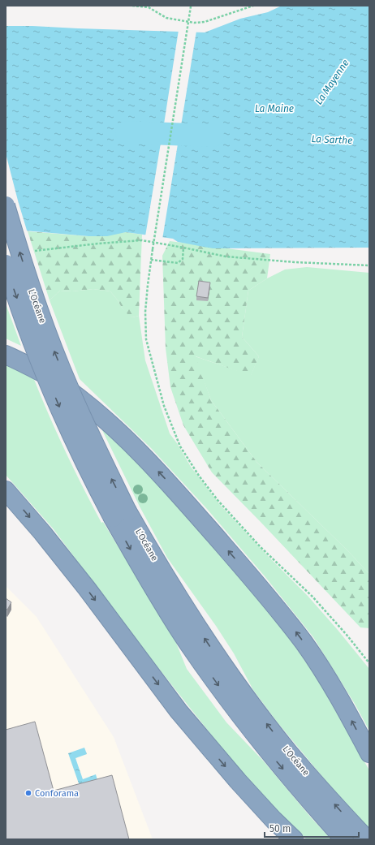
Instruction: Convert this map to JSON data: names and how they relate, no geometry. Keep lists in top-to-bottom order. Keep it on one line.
{"streets":{"highway":["L’Océane"]},"water":["La Mayenne","La Maine","La Sarthe"],"places":["Conforama"],"scale_bar":"50 m"}
